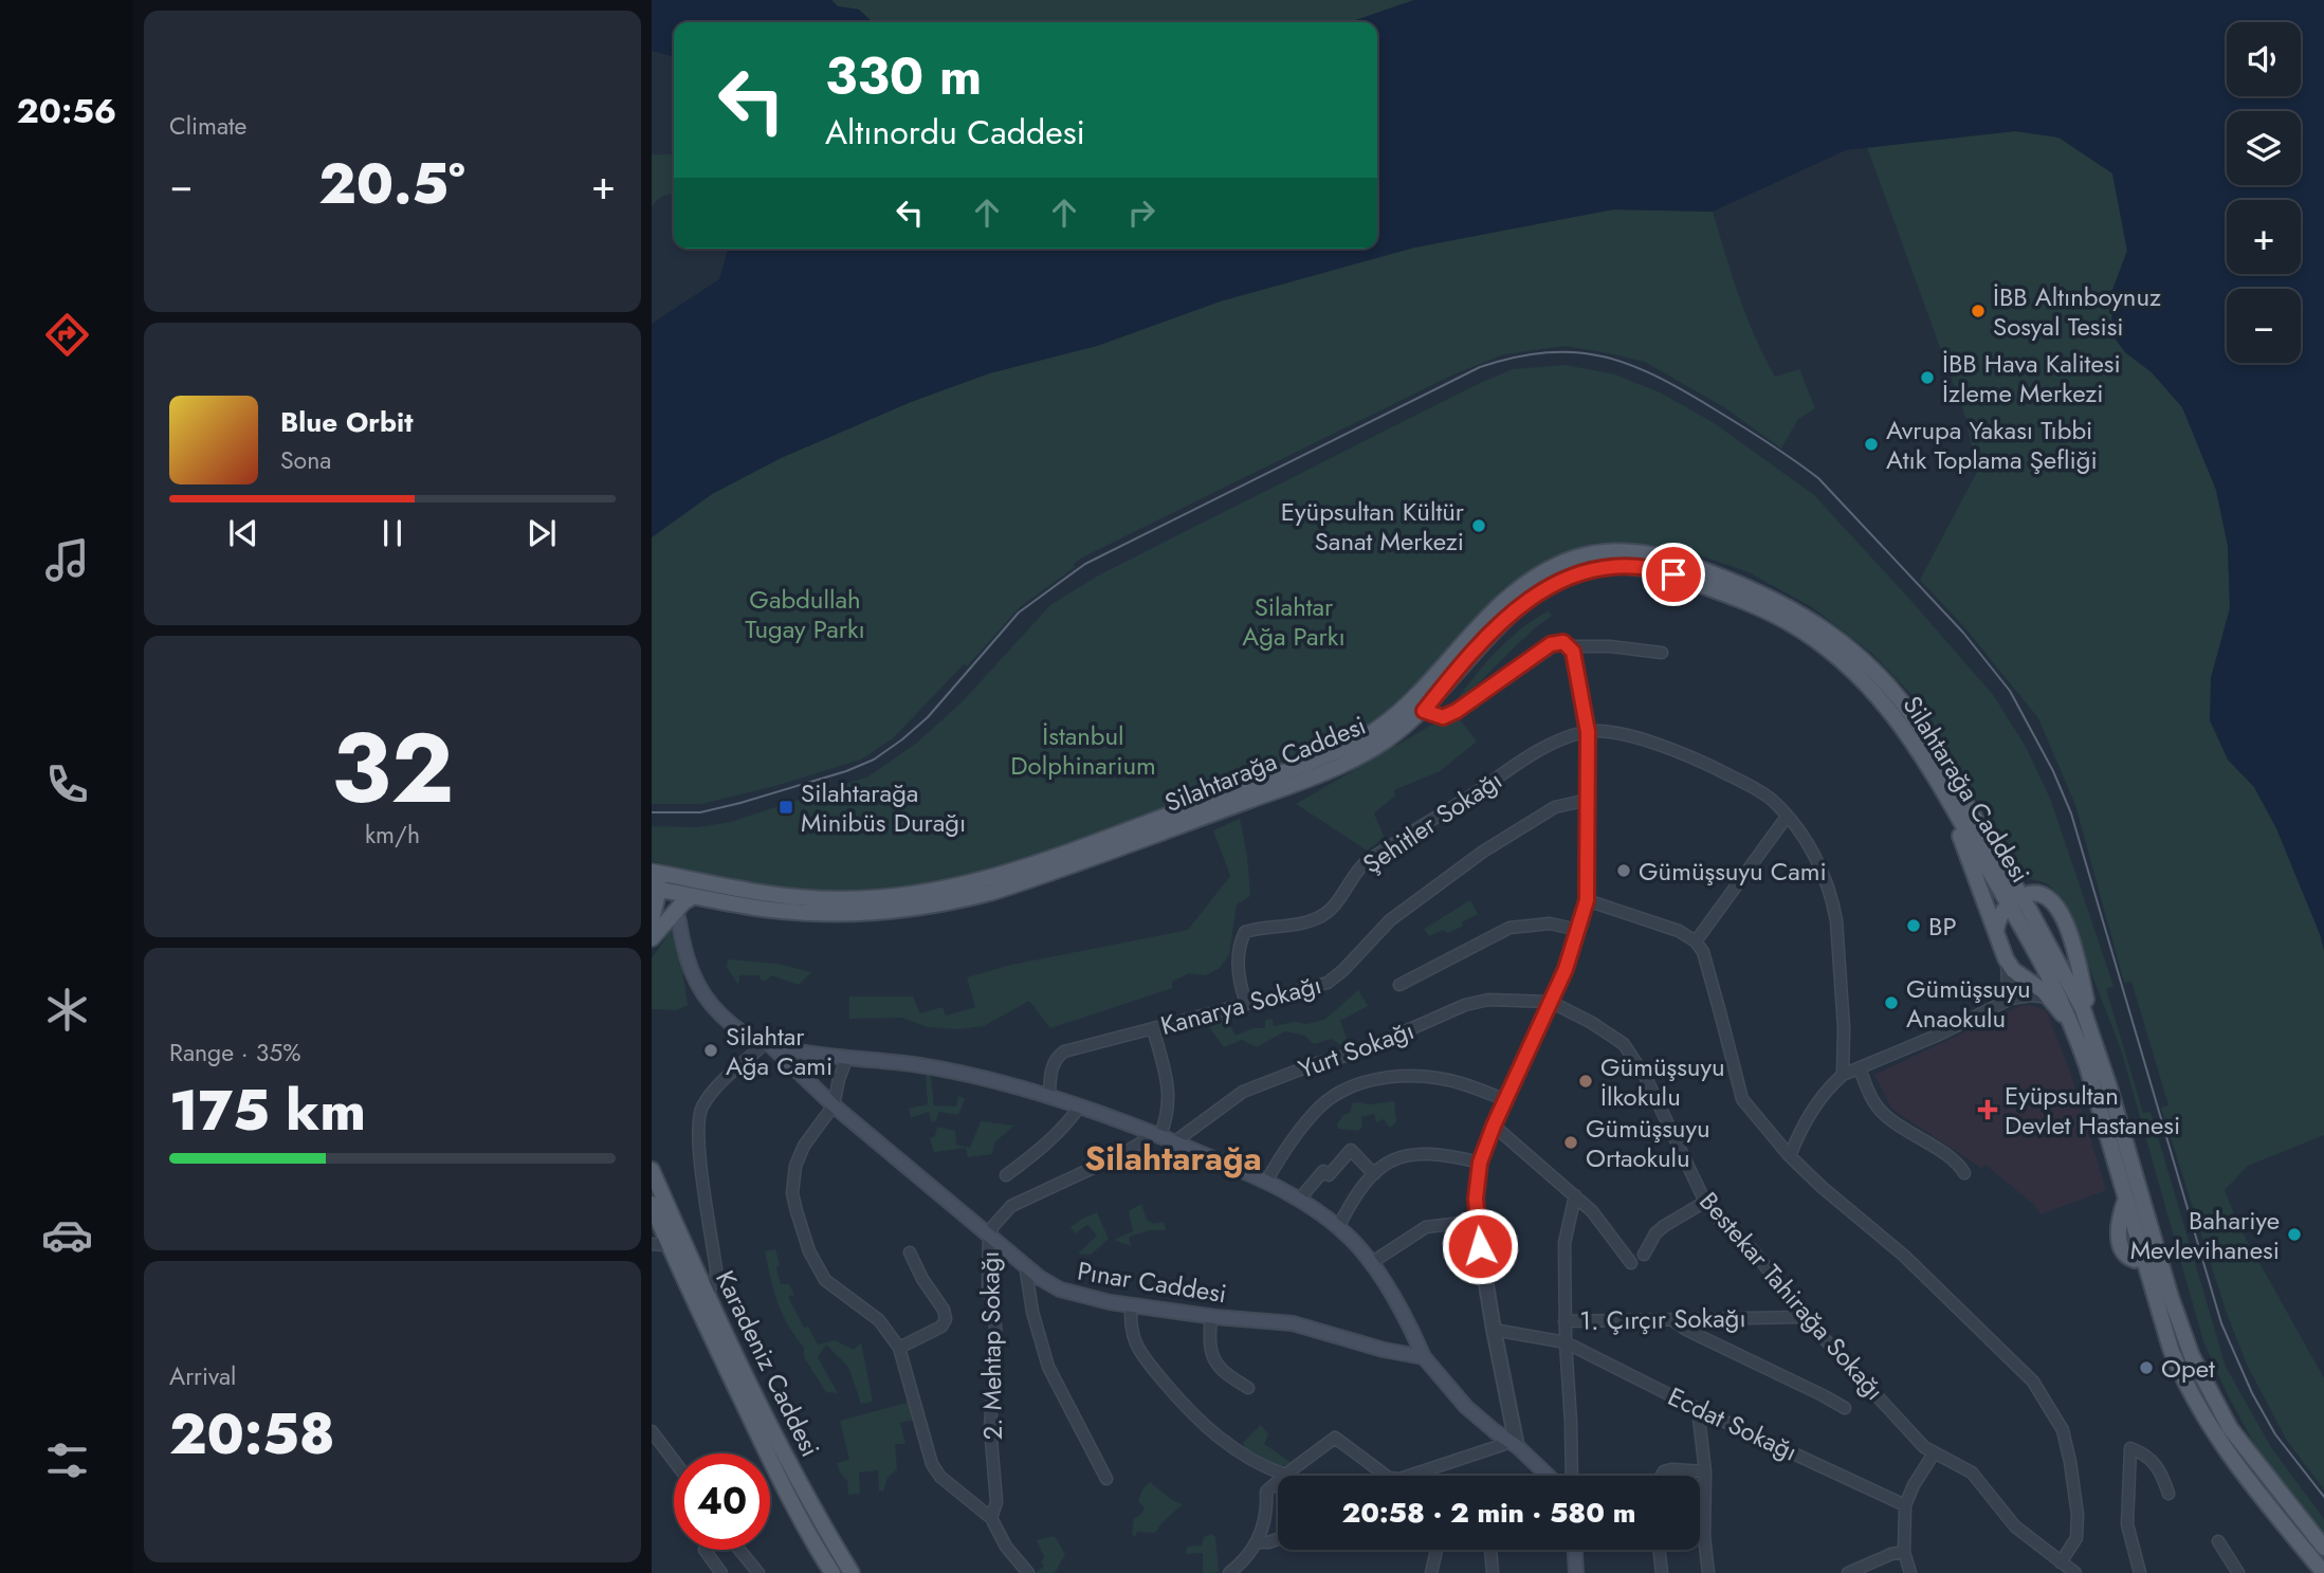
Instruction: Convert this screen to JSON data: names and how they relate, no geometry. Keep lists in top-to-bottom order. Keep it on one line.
{"streets":{"main road":["Silahtarağa Caddesi","Pınar Caddesi","Karadeniz Caddesi"],"street":["Şehitler Sokağı","Kanarya Sokağı","Yurt Sokağı","Bestekar Tahirağa Sokağı","1. Çırçır Sokağı","2. Mehtap Sokağı","Ecdat Sokağı"]},"crossings":[["Şehitler Sokağı","Kanarya Sokağı"],["Yurt Sokağı","Bestekar Tahirağa Sokağı"],["Pınar Caddesi","2. Mehtap Sokağı"],["Bestekar Tahirağa Sokağı","1. Çırçır Sokağı"]],"districts":["Silahtarağa"],"parks":["Gabdullah Tugay Parkı","Silahtar Ağa Parkı","İstanbul Dolphinarium"],"places":{"other":["İBB Altınboynuz Sosyal Tesisi","İBB Hava Kalitesi İzleme Merkezi","Avrupa Yakası Tıbbi Atık Toplama Şefliği","Eyüpsultan Kültür Sanat Merkezi","Gümüşsuyu Cami","BP","Gümüşsuyu Anaokulu","Silahtar Ağa Cami","Gümüşsuyu İlkokulu","Gümüşsuyu Ortaokulu","Bahariye Mevlevihanesi","Opet"],"transit":["Silahtarağa Minibüs Durağı"],"health":["Eyüpsultan Devlet Hastanesi"]},"page":{"tabs":"20:56","tile":["Climate",["32","km/h"],["Range · 35%","175 km"],["Arrival","20:58"]],"map_buttons":["+","−"],"turn":["330 m","Altınordu Caddesi"],"heat":["−","20.5°","+"],"song":["Blue Orbit","Sona"],"limit":"40","trip":"20:58 · 2 min · 580 m"}}
